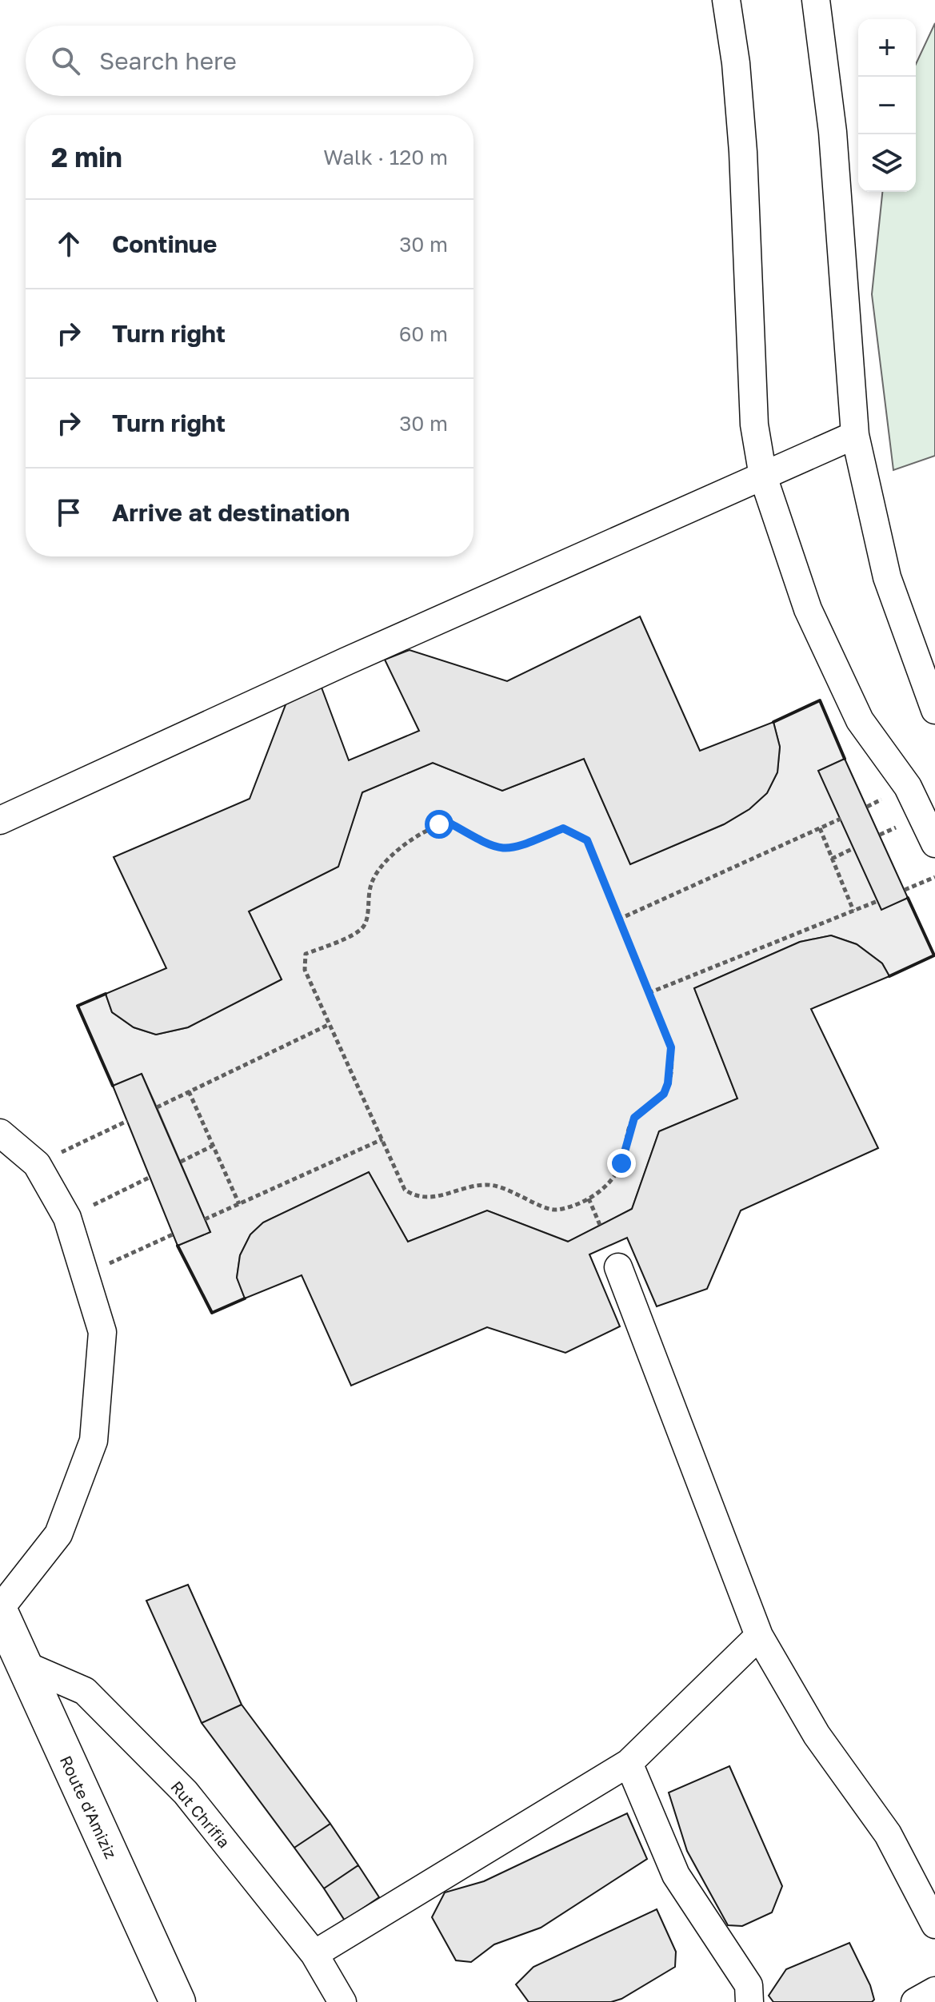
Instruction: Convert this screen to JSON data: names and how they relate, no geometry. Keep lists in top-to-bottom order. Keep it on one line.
{"streets":{"main road":["Route d'Amiziz"],"street":["Rut Chrifia"]},"crossings":[["Route d'Amiziz","Rut Chrifia"]],"page":{"map_buttons":["+","−"],"search":"Search here","heading":["2 min","Walk · 120 m"],"list":[["Continue","30 m"],["Turn right","60 m"],["Turn right","30 m"],"Arrive at destination"]}}
